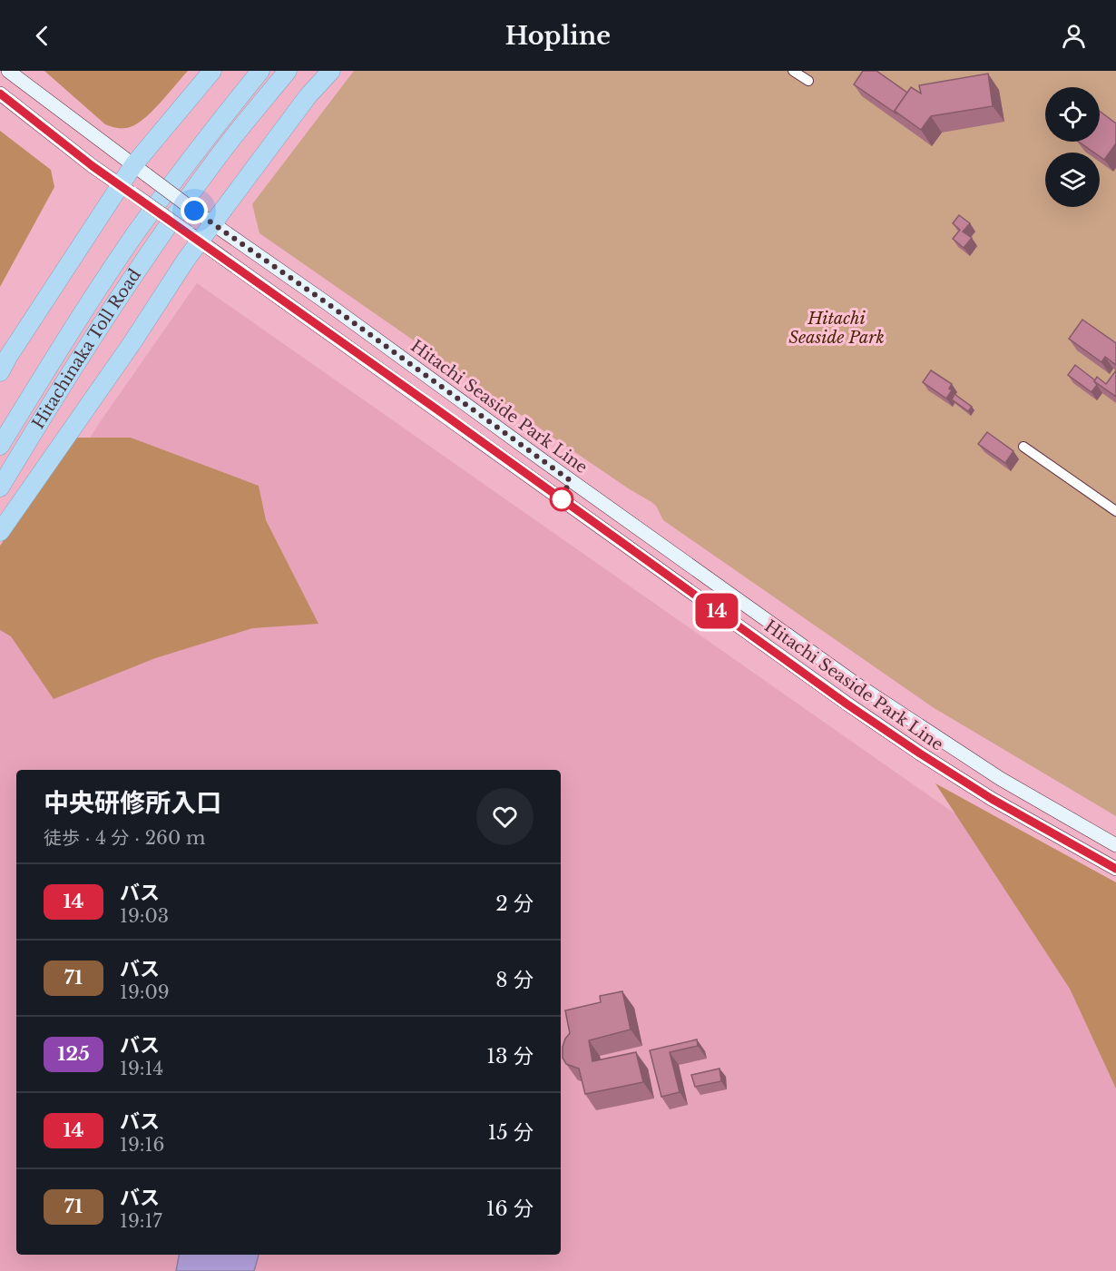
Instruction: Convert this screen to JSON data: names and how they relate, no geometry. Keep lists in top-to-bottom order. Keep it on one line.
{"streets":{"highway":["Hitachinaka Toll Road"],"main road":["Hitachi Seaside Park Line"]},"parks":["Hitachi Seaside Park"],"lines":["bus line 14"],"page":{"header":"Hopline","on_map":"14","heading":["中央研修所入口","徒歩 · 4 分 · 260 m"],"list":[{"mark":"14","name":"バス","note":"19:03","value":"2 分"},{"mark":"71","name":"バス","note":"19:09","value":"8 分"},{"mark":"125","name":"バス","note":"19:14","value":"13 分"},{"mark":"14","name":"バス","note":"19:16","value":"15 分"},{"mark":"71","name":"バス","note":"19:17","value":"16 分"}]}}
